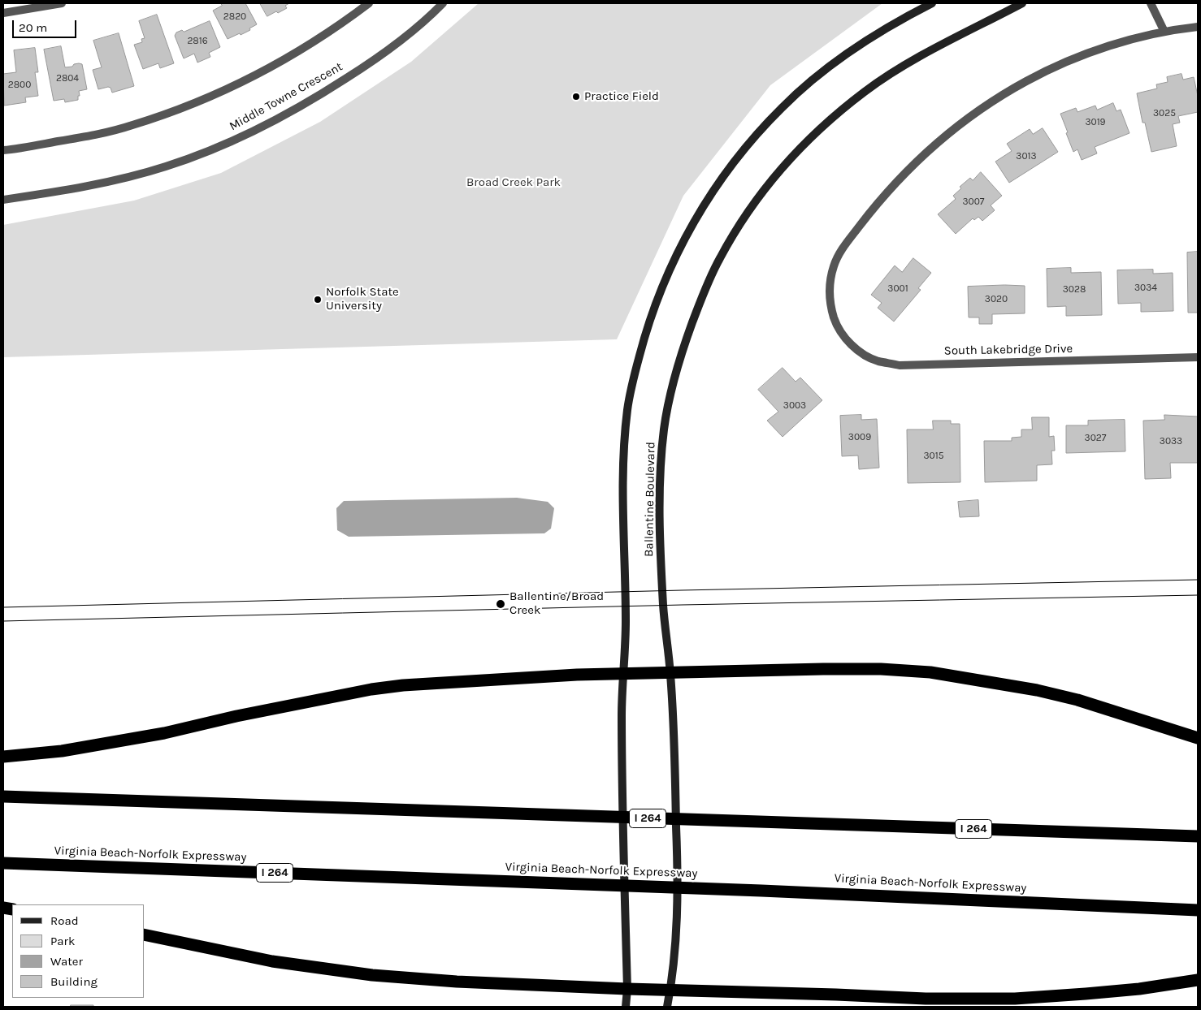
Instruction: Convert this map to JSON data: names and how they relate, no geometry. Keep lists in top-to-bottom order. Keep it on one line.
{"streets":{"highway":["I 264","Virginia Beach-Norfolk Expressway"],"main road":["Ballentine Boulevard"],"street":["Middle Towne Crescent","South Lakebridge Drive"]},"parks":["Broad Creek Park"],"places":["Practice Field","Norfolk State University","Ballentine/Broad Creek"],"house_numbers":["2820","2816","2804","2800","3025","3019","3013","3007","3034","3001","3028","3020","3003","3009","3027","3033","3015"],"legend":["Road","Park","Water","Building"],"scale_bar":"20 m"}
